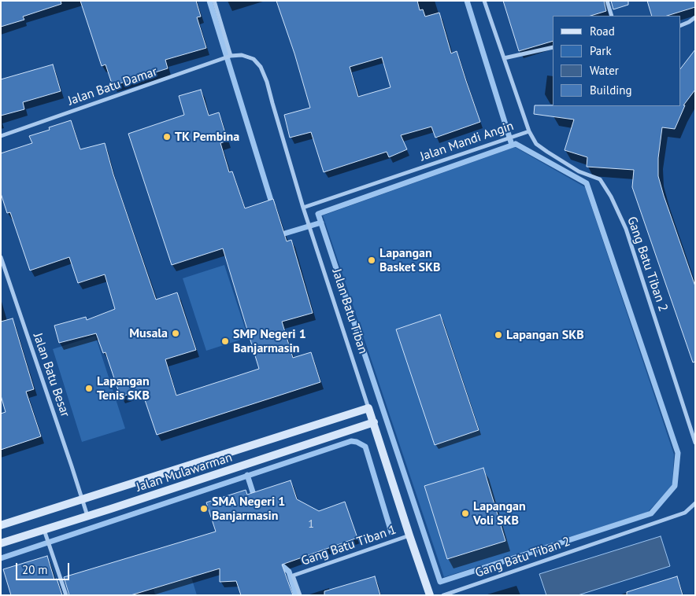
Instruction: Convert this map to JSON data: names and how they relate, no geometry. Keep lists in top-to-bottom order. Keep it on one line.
{"streets":{"street":["Jalan Batu Damar","Jalan Mandi Angin","Gang Batu Tiban 2","Jalan Batu Tiban","Jalan Batu Besar","Jalan Mulawarman","Gang Batu Tiban 1"]},"crossings":[["Jalan Batu Damar","Jalan Batu Tiban"],["Jalan Mandi Angin","Gang Batu Tiban 2"],["Jalan Mandi Angin","Jalan Batu Tiban"],["Jalan Batu Tiban","Jalan Mulawarman"],["Jalan Batu Tiban","Gang Batu Tiban 1"],["Jalan Batu Besar","Jalan Mulawarman"]],"places":["TK Pembina","Lapangan Basket SKB","Musala","Lapangan SKB","SMP Negeri 1 Banjarmasin","Lapangan Tenis SKB","SMA Negeri 1 Banjarmasin","Lapangan Voli SKB"],"house_numbers":["1"],"legend":["Road","Park","Water","Building"],"scale_bar":"20 m"}
